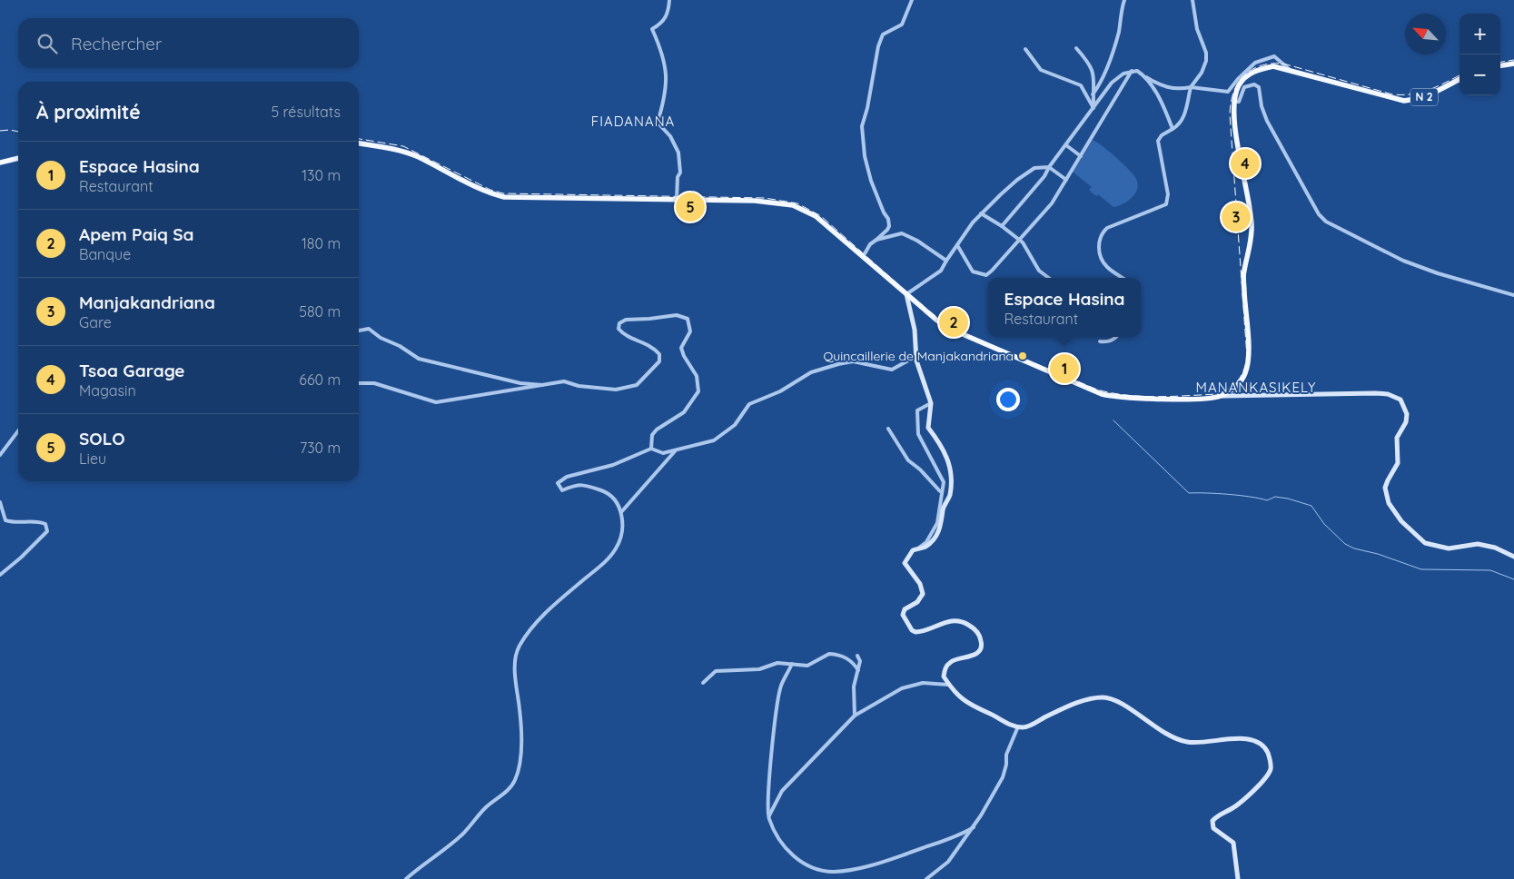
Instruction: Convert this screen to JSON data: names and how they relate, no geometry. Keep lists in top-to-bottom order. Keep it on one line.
{"streets":{"main road":["N 2"]},"districts":["FIADANANA","MANANKASIKELY"],"places":["Quincaillerie de Manjakandriana"],"north":"top left","page":{"map_buttons":["+","−"],"search":"Rechercher","heading":["À proximité","5 résultats"],"list":[{"mark":"1","name":"Espace Hasina","note":"Restaurant","value":"130 m"},{"mark":"2","name":"Apem Paiq Sa","note":"Banque","value":"180 m"},{"mark":"3","name":"Manjakandriana","note":"Gare","value":"580 m"},{"mark":"4","name":"Tsoa Garage","note":"Magasin","value":"660 m"},{"mark":"5","name":"SOLO","note":"Lieu","value":"730 m"}],"pins":["4","5","3","2","1"],"popup":["Espace Hasina","Restaurant"]}}
